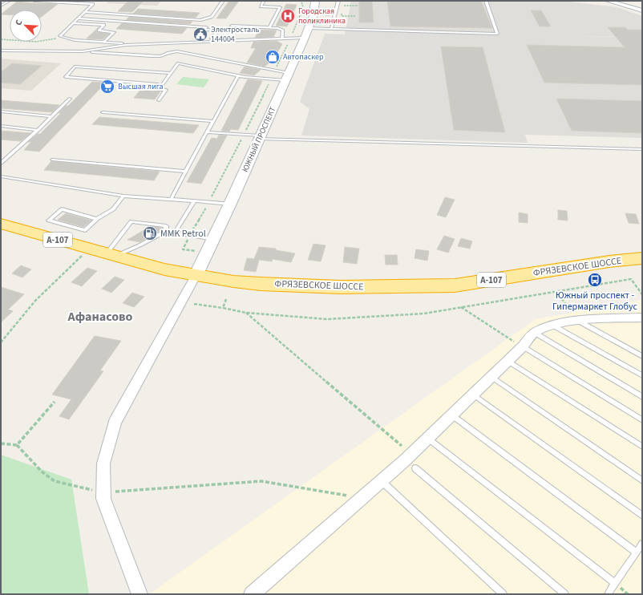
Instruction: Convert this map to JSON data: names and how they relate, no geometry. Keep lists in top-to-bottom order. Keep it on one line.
{"streets":{"highway":["А-107","ФРЯЗЕВСКОЕ ШОССЕ"],"main road":["ЮЖНЫЙ ПРОСПЕКТ"]},"crossings":[["ЮЖНЫЙ ПРОСПЕКТ","ФРЯЗЕВСКОЕ ШОССЕ"]],"districts":["Афанасово"],"places":{"hospital":["Городская поликлиника"],"public building":["Электросталь 144004"],"shop":["Автопаскер"],"supermarket":["Высшая лига"],"fuel station":["MMK Petrol"],"bus stop":["Южный проспект - Гипермаркет Глобус"]},"north":"top left"}
